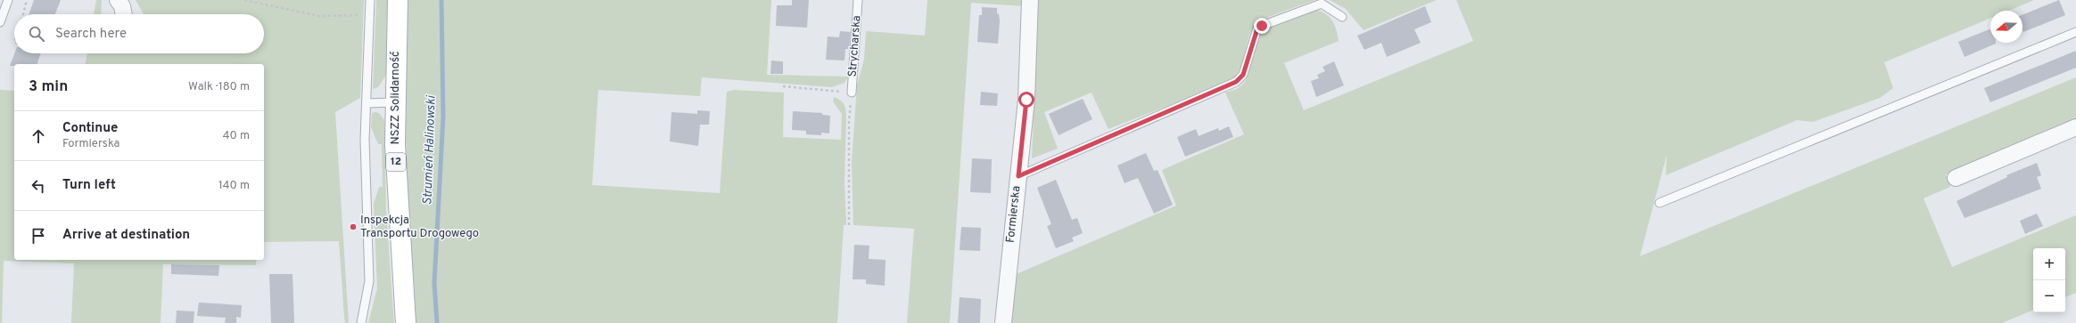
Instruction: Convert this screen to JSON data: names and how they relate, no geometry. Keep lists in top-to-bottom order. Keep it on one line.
{"streets":{"main road":["NSZZ Solidarność","12"],"street":["Formierska"],"lane":["Strycharska"]},"water":["Strumień Halinowski"],"places":["Inspekcja Transportu Drogowego"],"north":"left","page":{"search":"Search here","heading":["3 min","Walk · 180 m"],"list":[["Continue","Formierska","40 m"],["Turn left","140 m"],"Arrive at destination"],"map_buttons":["+","−"]}}
